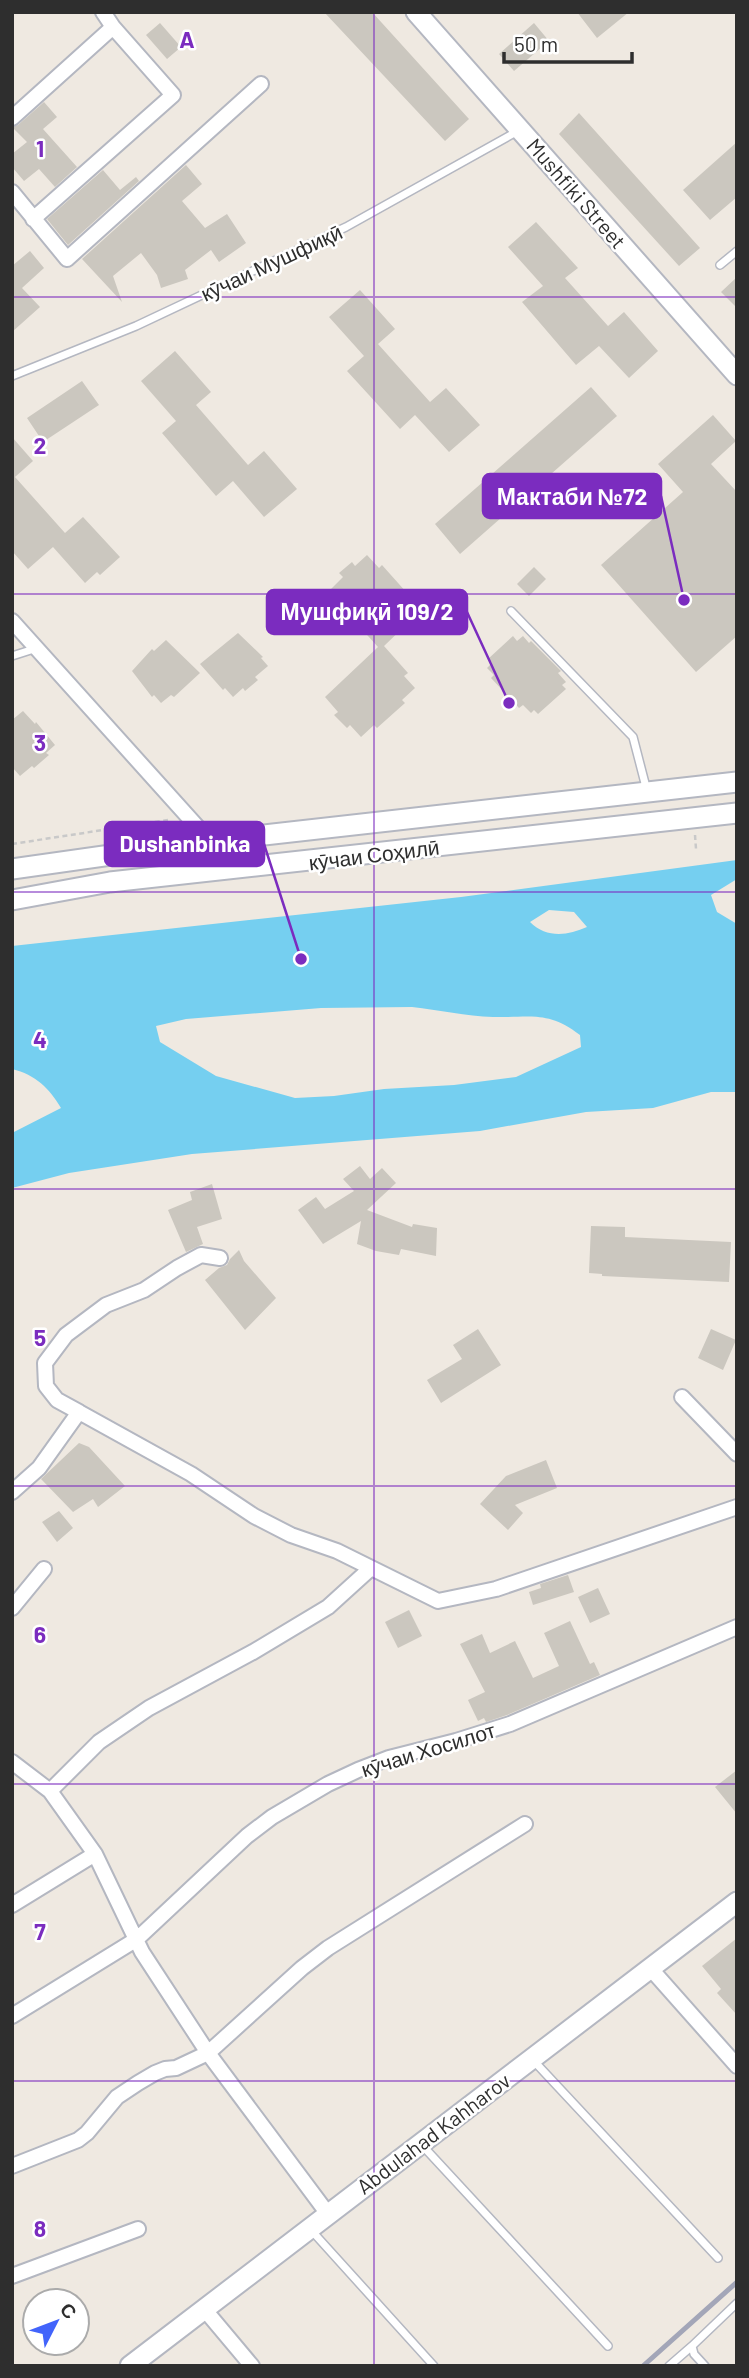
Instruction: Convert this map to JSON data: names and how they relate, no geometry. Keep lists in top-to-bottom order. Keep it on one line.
{"streets":{"main road":["Mushfiki Street","кӯчаи Соҳилӣ","Abdulahad Kahharov"],"street":["кӯчаи Хосилот"],"lane":["кӯчаи Мушфиқӣ"]},"crossings":[["Mushfiki Street","кӯчаи Мушфиқӣ"]],"places":["Мактаби №72","Мушфиқӣ 109/2","Dushanbinka"],"scale_bar":"50 m","north":"top right","grid":{"columns":["A"],"rows":["1","2","3","4","5","6","7","8"]}}
